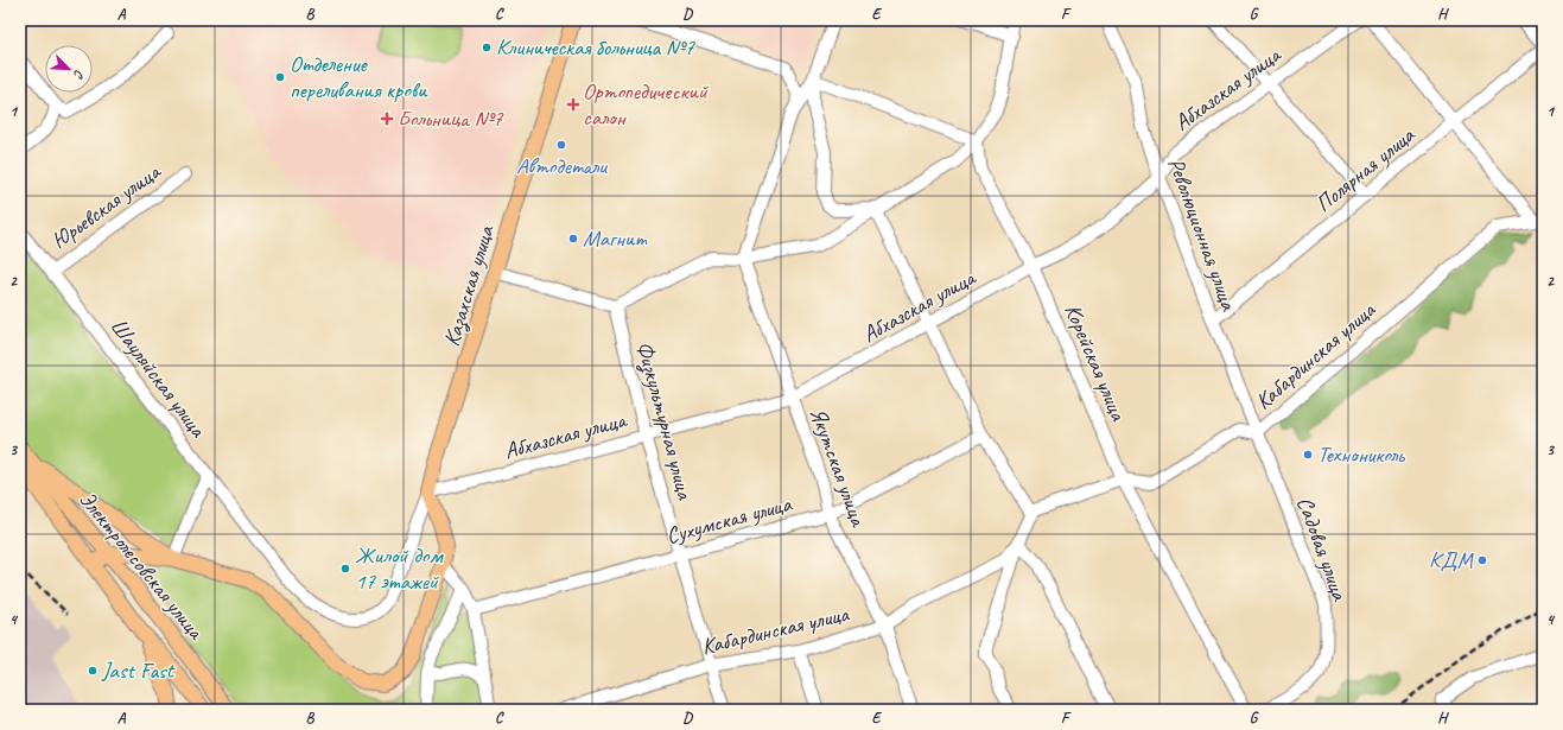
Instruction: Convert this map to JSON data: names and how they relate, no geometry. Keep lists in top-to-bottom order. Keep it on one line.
{"streets":{"main road":["Казахская улица","Электролесовская улица"],"street":["Абхазская улица","Полярная улица","Юрьевская улица","Революционная улица","Кабардинская улица","Корейская улица","Шауляйская улица","Физкультурная улица","Якутская улица","Сухумская улица","Садовая улица"]},"crossings":[["Абхазская улица","Революционная улица"],["Абхазская улица","Казахская улица"],["Абхазская улица","Корейская улица"],["Абхазская улица","Шауляйская улица"],["Абхазская улица","Физкультурная улица"],["Абхазская улица","Якутская улица"],["Полярная улица","Революционная улица"],["Юрьевская улица","Шауляйская улица"],["Революционная улица","Кабардинская улица"],["Революционная улица","Садовая улица"],["Казахская улица","Шауляйская улица"],["Кабардинская улица","Корейская улица"],["Кабардинская улица","Физкультурная улица"],["Кабардинская улица","Якутская улица"],["Кабардинская улица","Садовая улица"],["Физкультурная улица","Сухумская улица"],["Якутская улица","Сухумская улица"]],"places":{"other":["Клиническая больница №7","Отделение переливания крови","Автодетали","Магнит","Технониколь","КДМ","Жилой дом 17 этажей","Jast Fast"],"health":["Ортопедический салон","Больница №7"]},"north":"bottom right","grid":{"columns":["A","B","C","D","E","F","G","H"],"rows":["1","2","3","4"]}}
